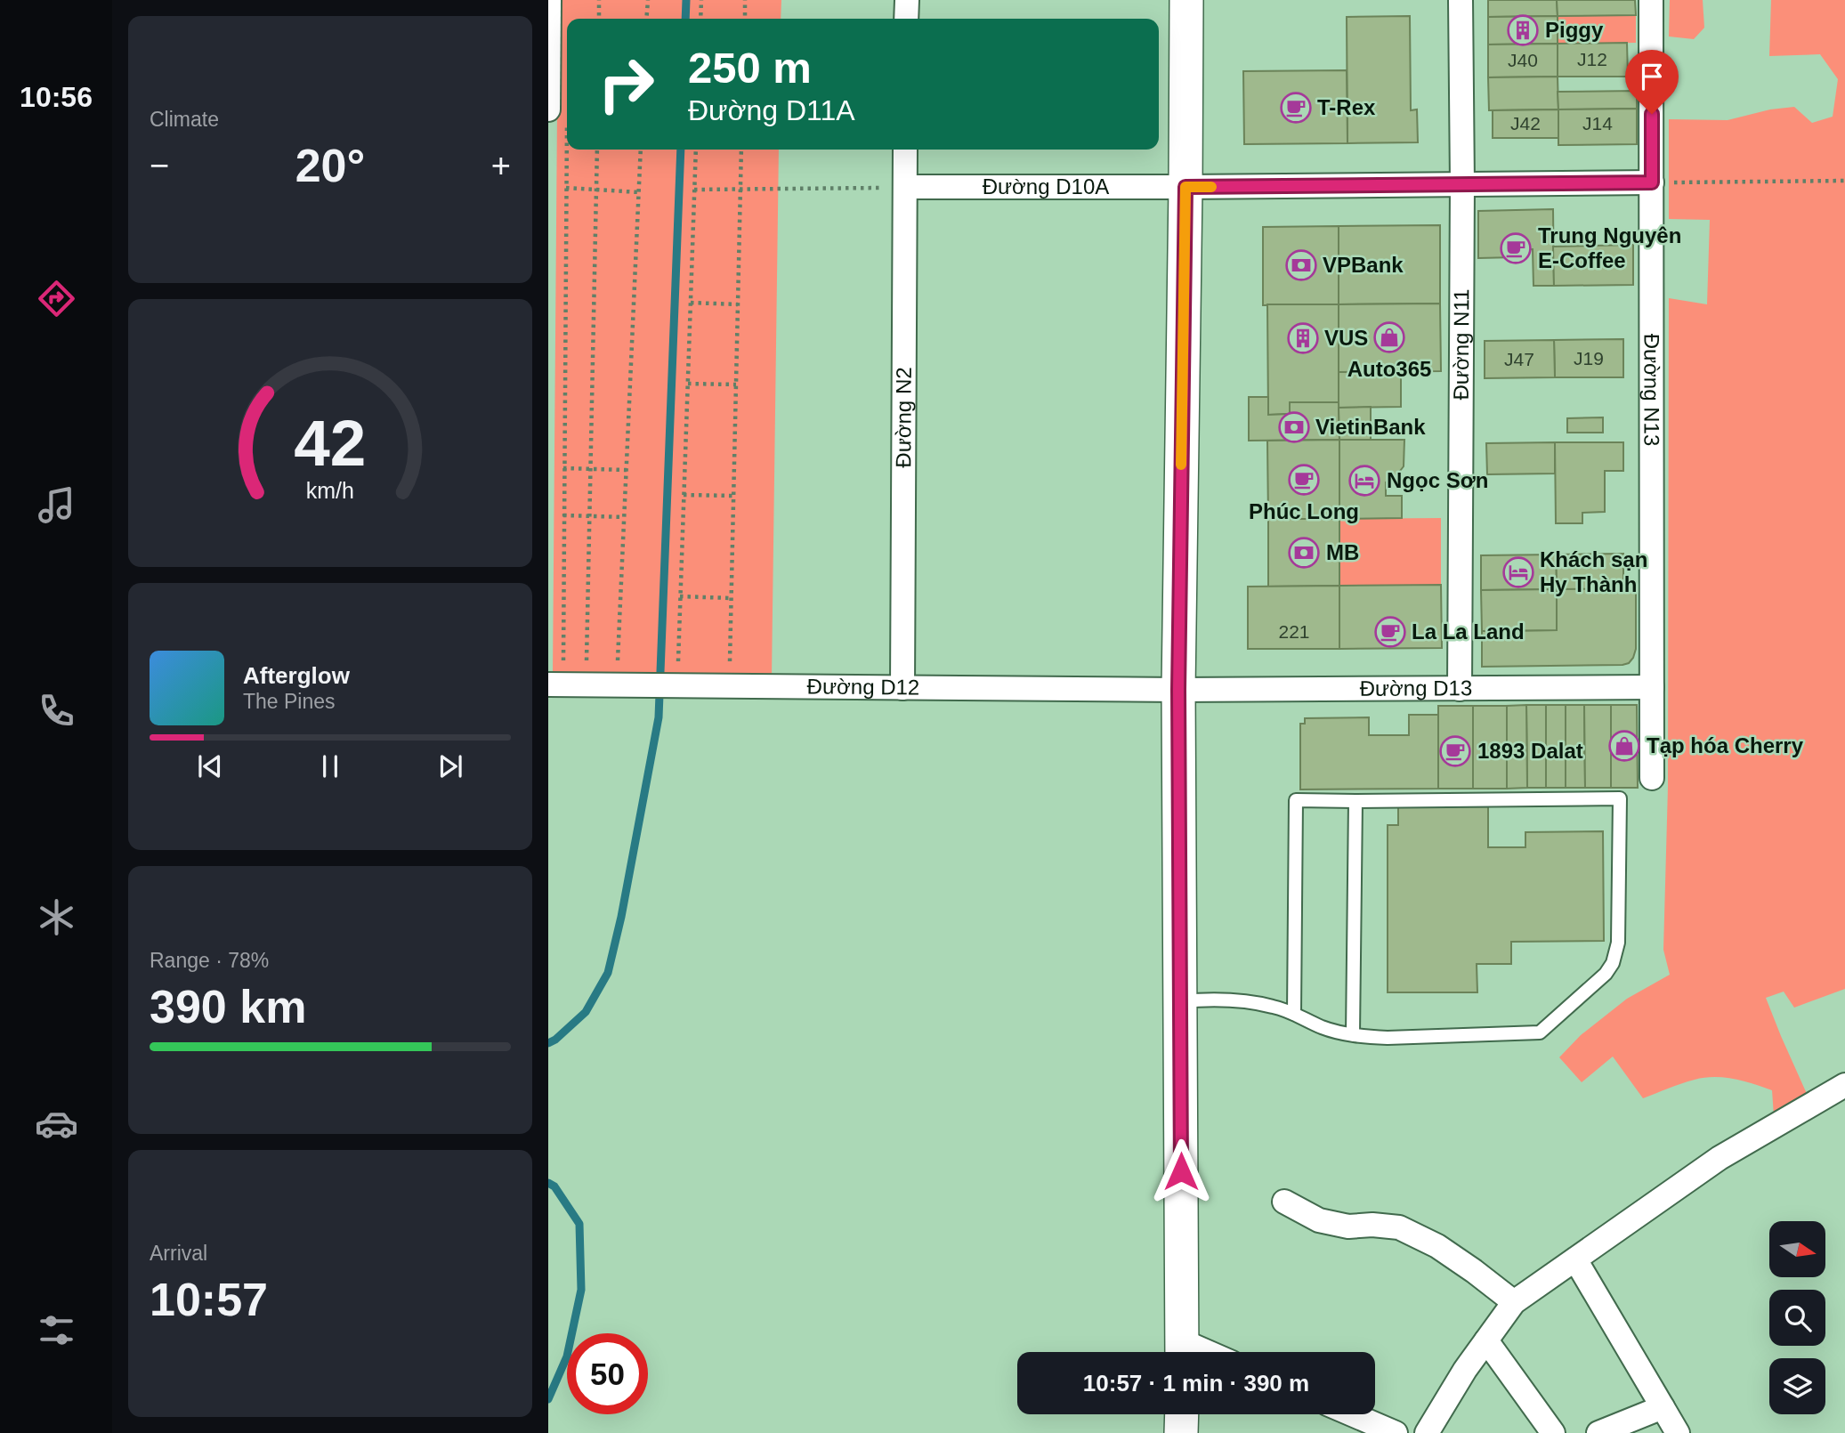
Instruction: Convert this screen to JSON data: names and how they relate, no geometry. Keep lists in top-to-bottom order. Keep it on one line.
{"streets":{"street":["Đường D10A","Đường N11","Đường N13","Đường N2","Đường D12","Đường D13"]},"crossings":[["Đường D10A","Đường N11"],["Đường D10A","Đường N13"],["Đường D10A","Đường N2"],["Đường N11","Đường D13"],["Đường N13","Đường D13"],["Đường N2","Đường D12"],["Đường D12","Đường D13"]],"places":{"building":["Piggy","VUS"],"cafe":["T-Rex","Trung Nguyên E-Coffee","Phúc Long","La La Land","1893 Dalat"],"bank":["VPBank","VietinBank","MB"],"shop":["Auto365","Tạp hóa Cherry"],"hotel":["Ngọc Sơn","Khách sạn Hy Thành"]},"house_numbers":["J12","J40","J42","J14","J19","J47","221"],"north":"right","page":{"tabs":"10:56","tile":["Climate",["Range · 78%","390 km"],["Arrival","10:57"]],"turn":["250 m","Đường D11A"],"heat":["−","20°","+"],"song":["Afterglow","The Pines"],"limit":"50","trip":"10:57 · 1 min · 390 m","gauge":["42","km/h"]}}
